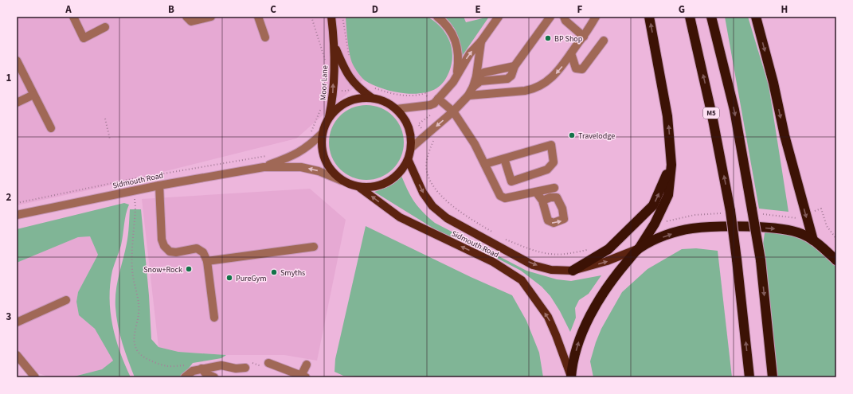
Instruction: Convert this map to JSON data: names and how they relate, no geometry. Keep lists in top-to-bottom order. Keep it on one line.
{"streets":{"highway":["M5"],"main road":["Moor Lane","Sidmouth Road"]},"crossings":[["Moor Lane","Sidmouth Road"]],"places":["BP Shop","Travelodge","Snow+Rock","Smyths","PureGym"],"grid":{"columns":["A","B","C","D","E","F","G","H"],"rows":["1","2","3"]}}
